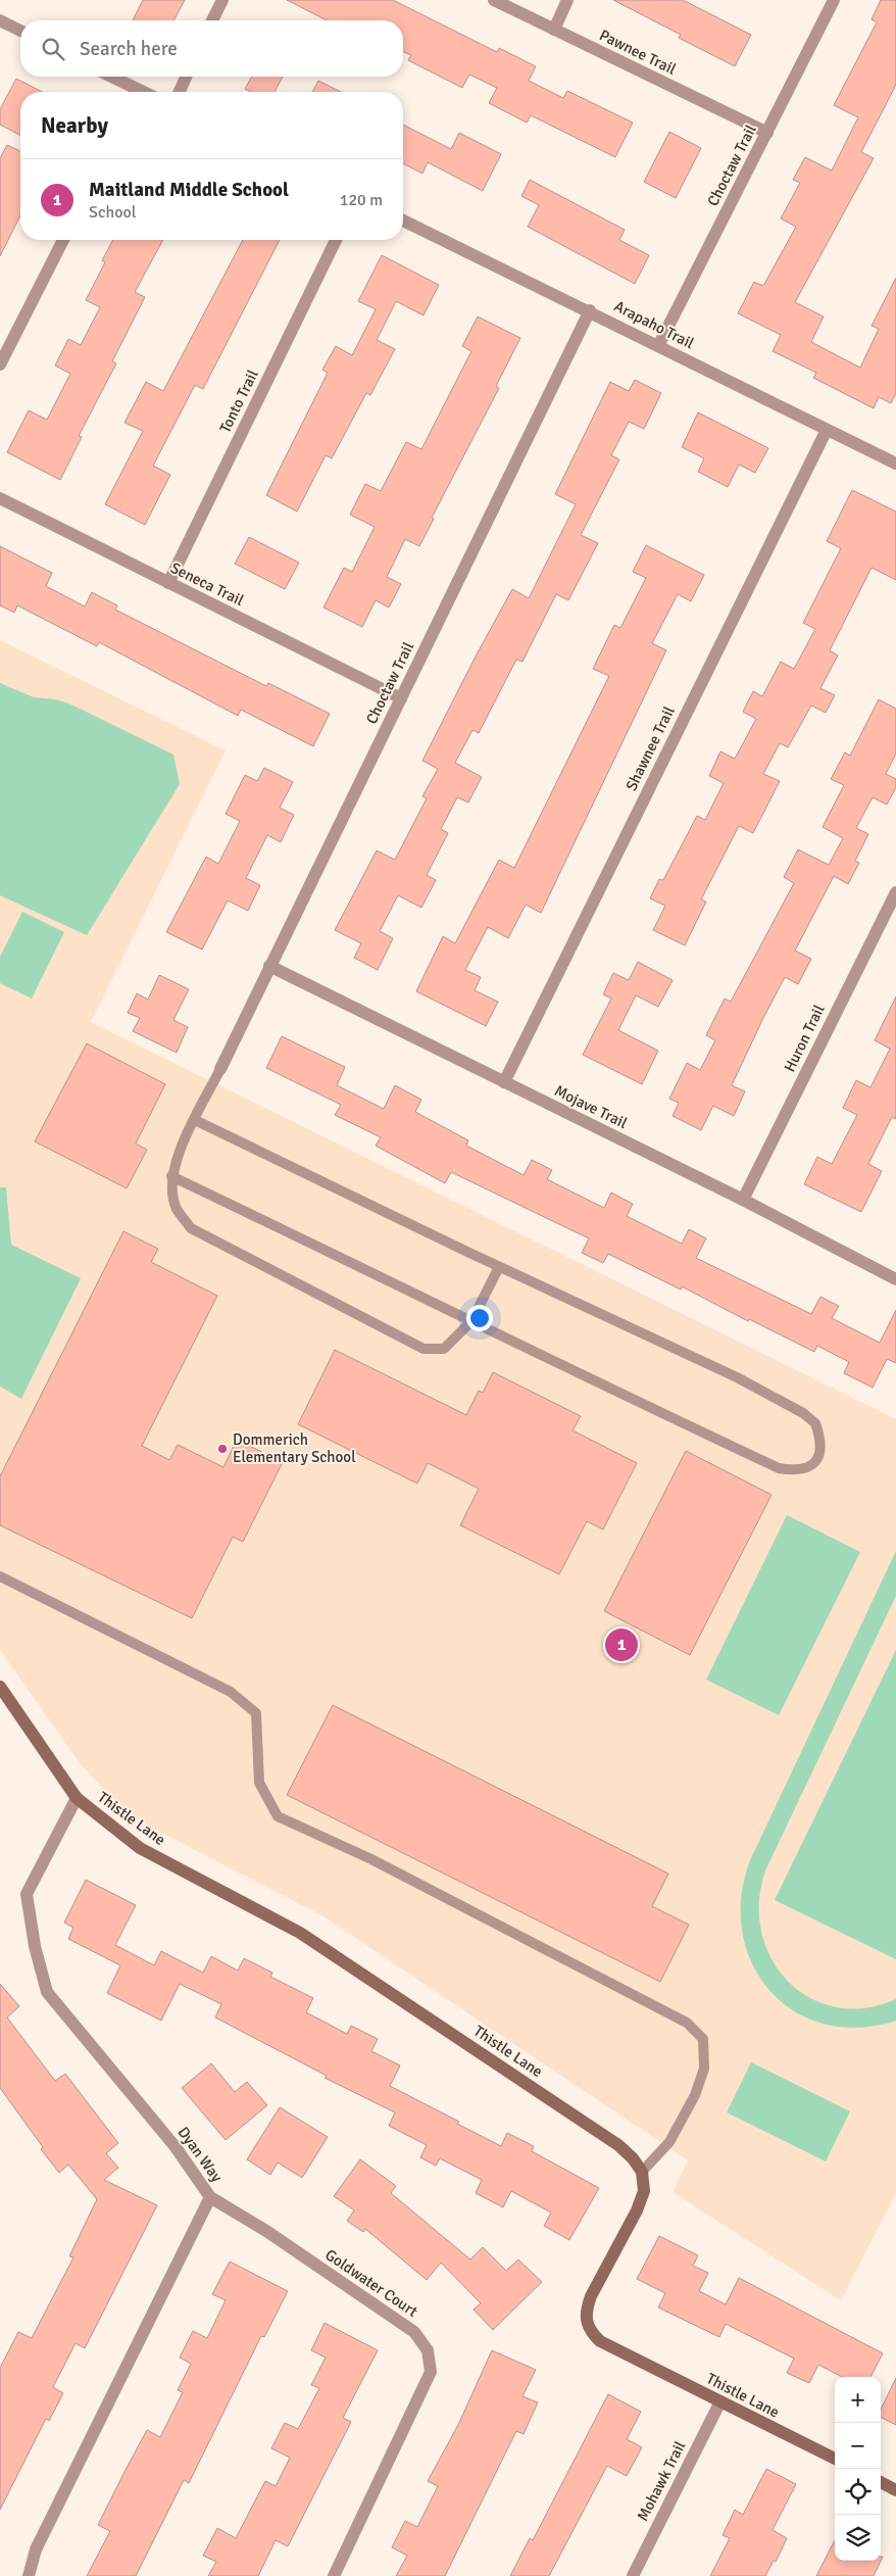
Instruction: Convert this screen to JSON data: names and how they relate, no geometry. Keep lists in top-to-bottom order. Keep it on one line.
{"streets":{"street":["Pawnee Trail","Choctaw Trail","Arapaho Trail","Tonto Trail","Seneca Trail","Shawnee Trail","Huron Trail","Mojave Trail","Thistle Lane","Dyan Way","Goldwater Court","Mohawk Trail"]},"crossings":[["Pawnee Trail","Choctaw Trail"],["Choctaw Trail","Arapaho Trail"],["Choctaw Trail","Seneca Trail"],["Choctaw Trail","Mojave Trail"],["Arapaho Trail","Shawnee Trail"],["Tonto Trail","Seneca Trail"],["Shawnee Trail","Mojave Trail"],["Huron Trail","Mojave Trail"],["Thistle Lane","Dyan Way"],["Thistle Lane","Mohawk Trail"],["Dyan Way","Goldwater Court"]],"places":["Dommerich Elementary School"],"page":{"search":"Search here","heading":"Nearby","list":[{"mark":"1","name":"Maitland Middle School","note":"School","value":"120 m"}],"pins":"1","map_buttons":["+","−"]}}
